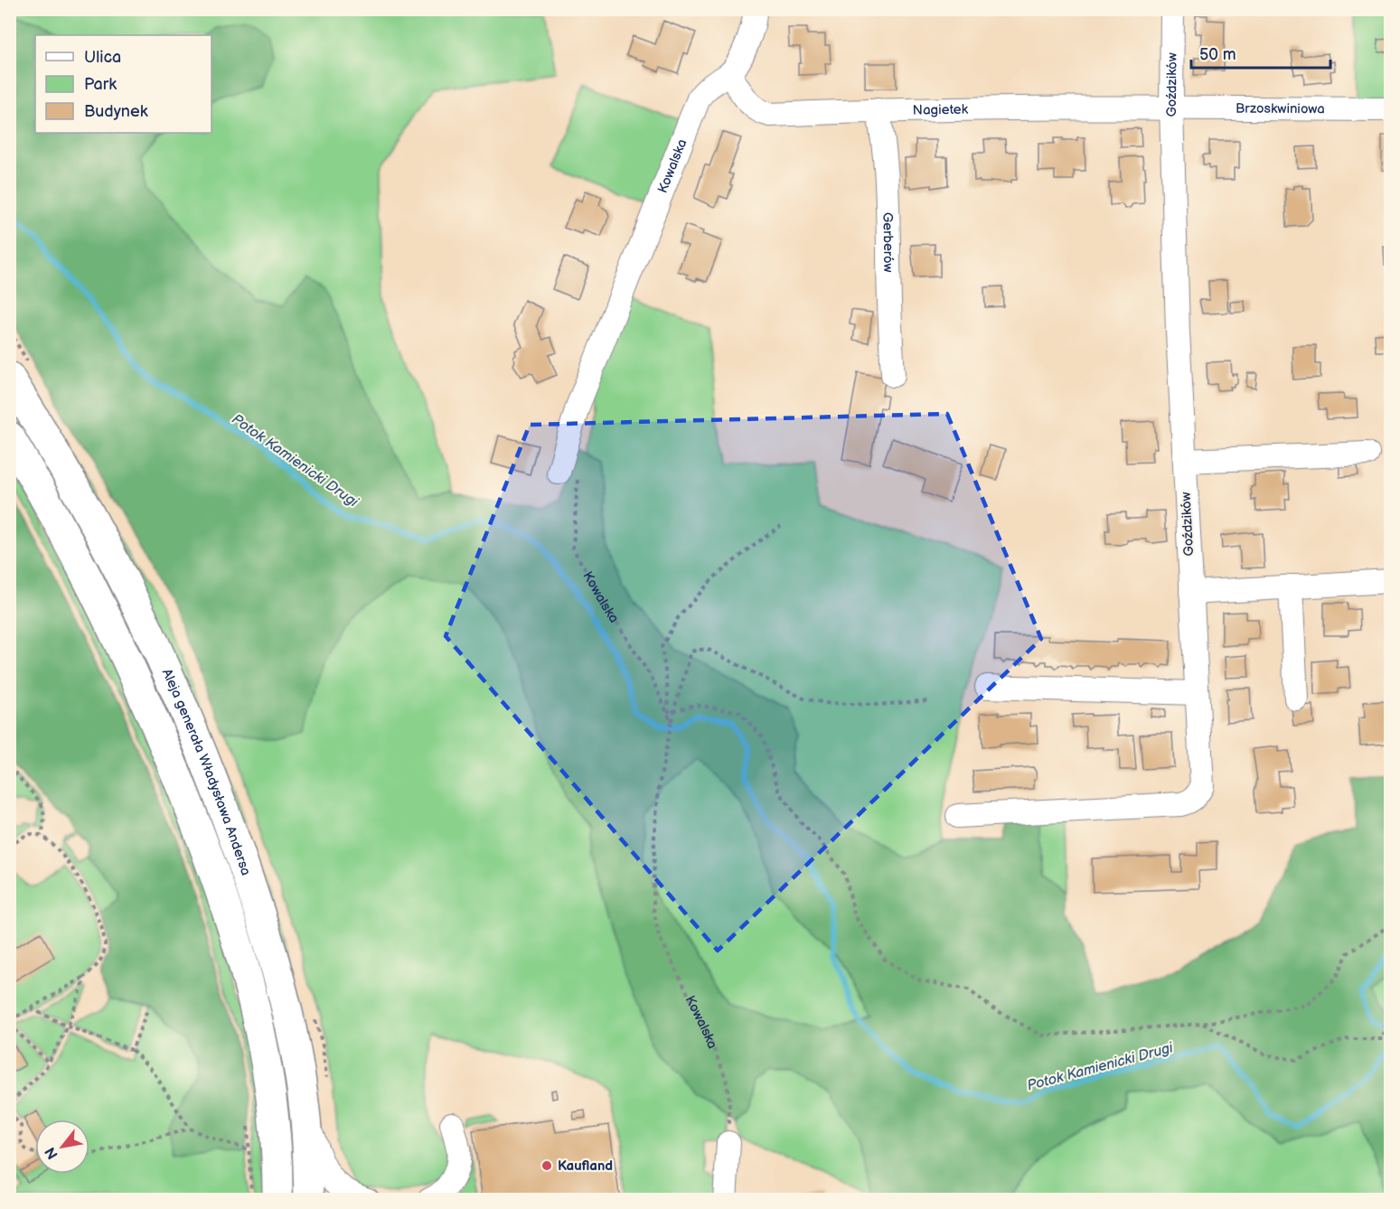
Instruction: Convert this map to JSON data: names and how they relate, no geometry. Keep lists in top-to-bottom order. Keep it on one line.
{"streets":{"main road":["Aleja generała Władysława Andersa"],"street":["Goździków","Brzoskwiniowa","Nagietek","Kowalska","Gerberów"]},"crossings":[["Goździków","Brzoskwiniowa"],["Goździków","Nagietek"],["Brzoskwiniowa","Nagietek"],["Nagietek","Kowalska"],["Nagietek","Gerberów"]],"water":["Potok Kamienicki Drugi"],"places":["Kaufland"],"legend":["Ulica","Park","Budynek"],"scale_bar":"50 m","north":"bottom left"}
